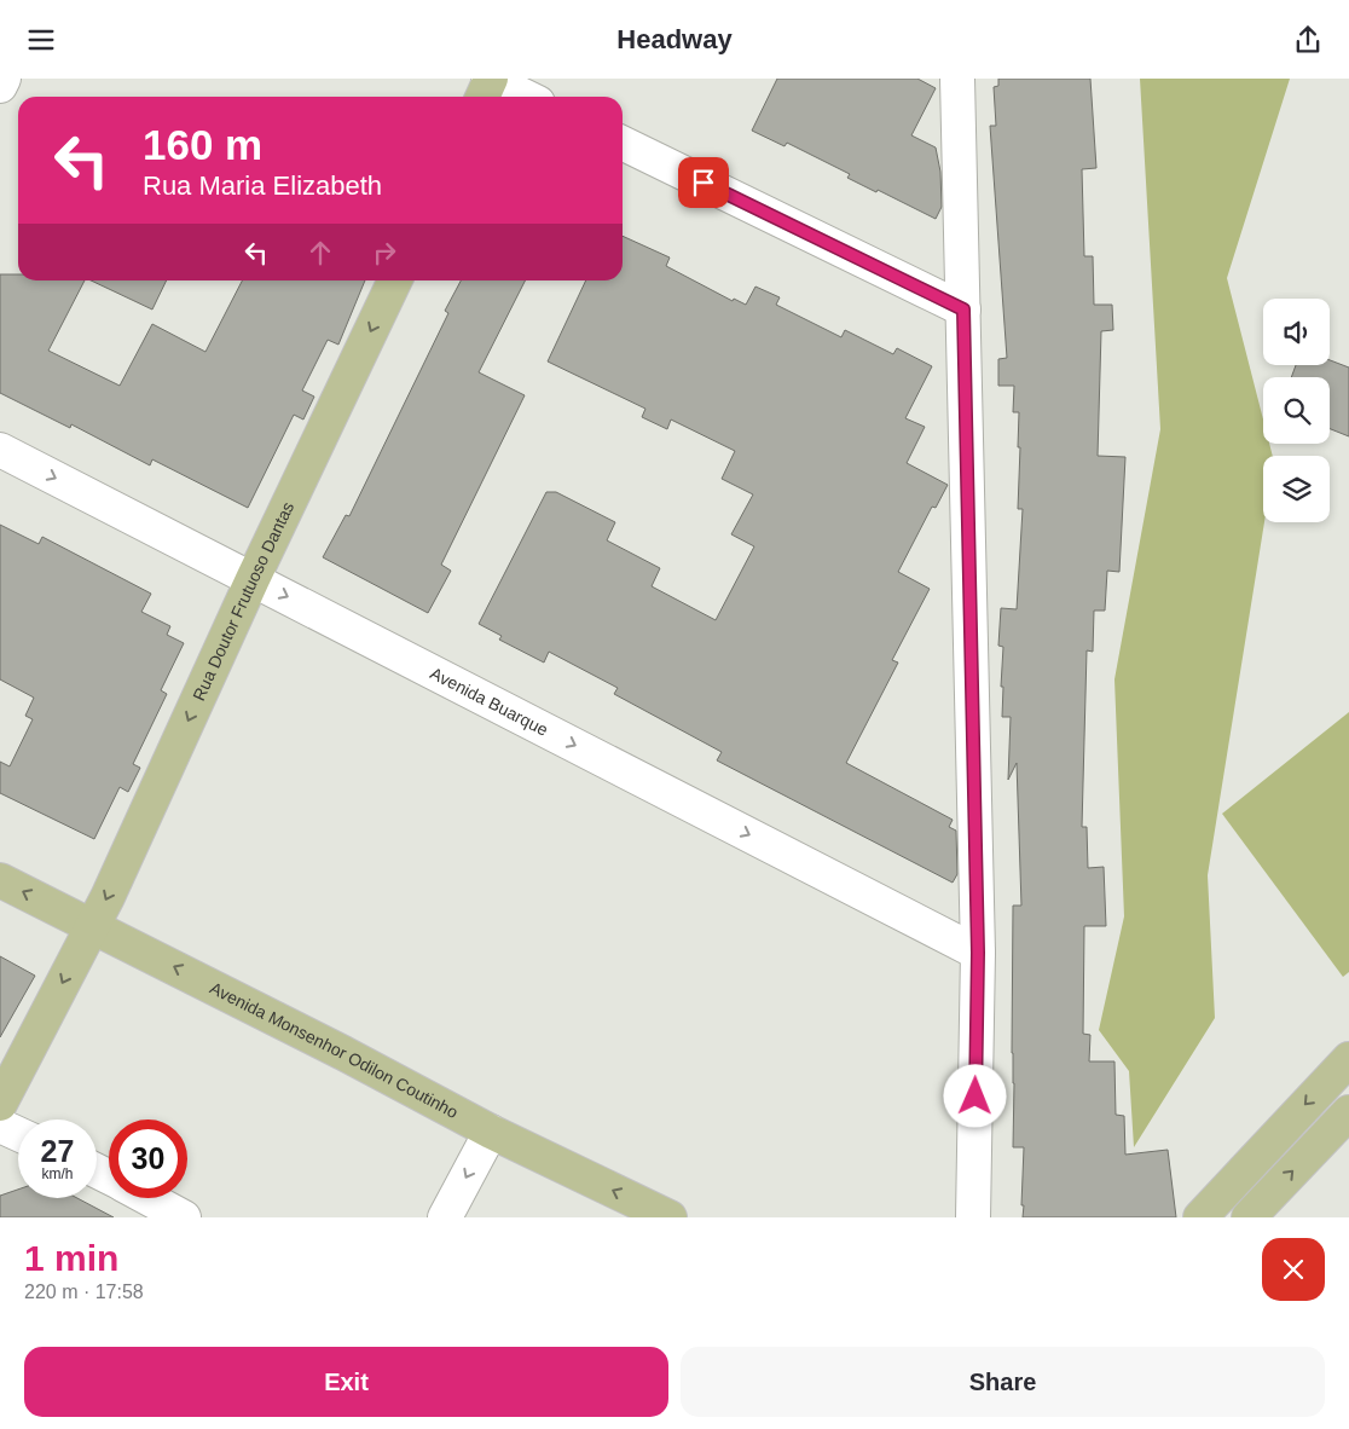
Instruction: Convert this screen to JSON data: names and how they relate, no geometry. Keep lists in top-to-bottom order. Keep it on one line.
{"streets":{"main road":["Rua Doutor Frutuoso Dantas","Avenida Monsenhor Odilon Coutinho"],"street":["Avenida Buarque"]},"crossings":[["Rua Doutor Frutuoso Dantas","Avenida Buarque"],["Rua Doutor Frutuoso Dantas","Avenida Monsenhor Odilon Coutinho"]],"one_way":["Rua Doutor Frutuoso Dantas","Avenida Buarque","Avenida Monsenhor Odilon Coutinho"],"page":{"header":"Headway","turn":["160 m","Rua Maria Elizabeth"],"speed":"27 km/h","limit":"30","heading":["1 min","220 m · 17:58"],"buttons":["Exit","Share"]}}
